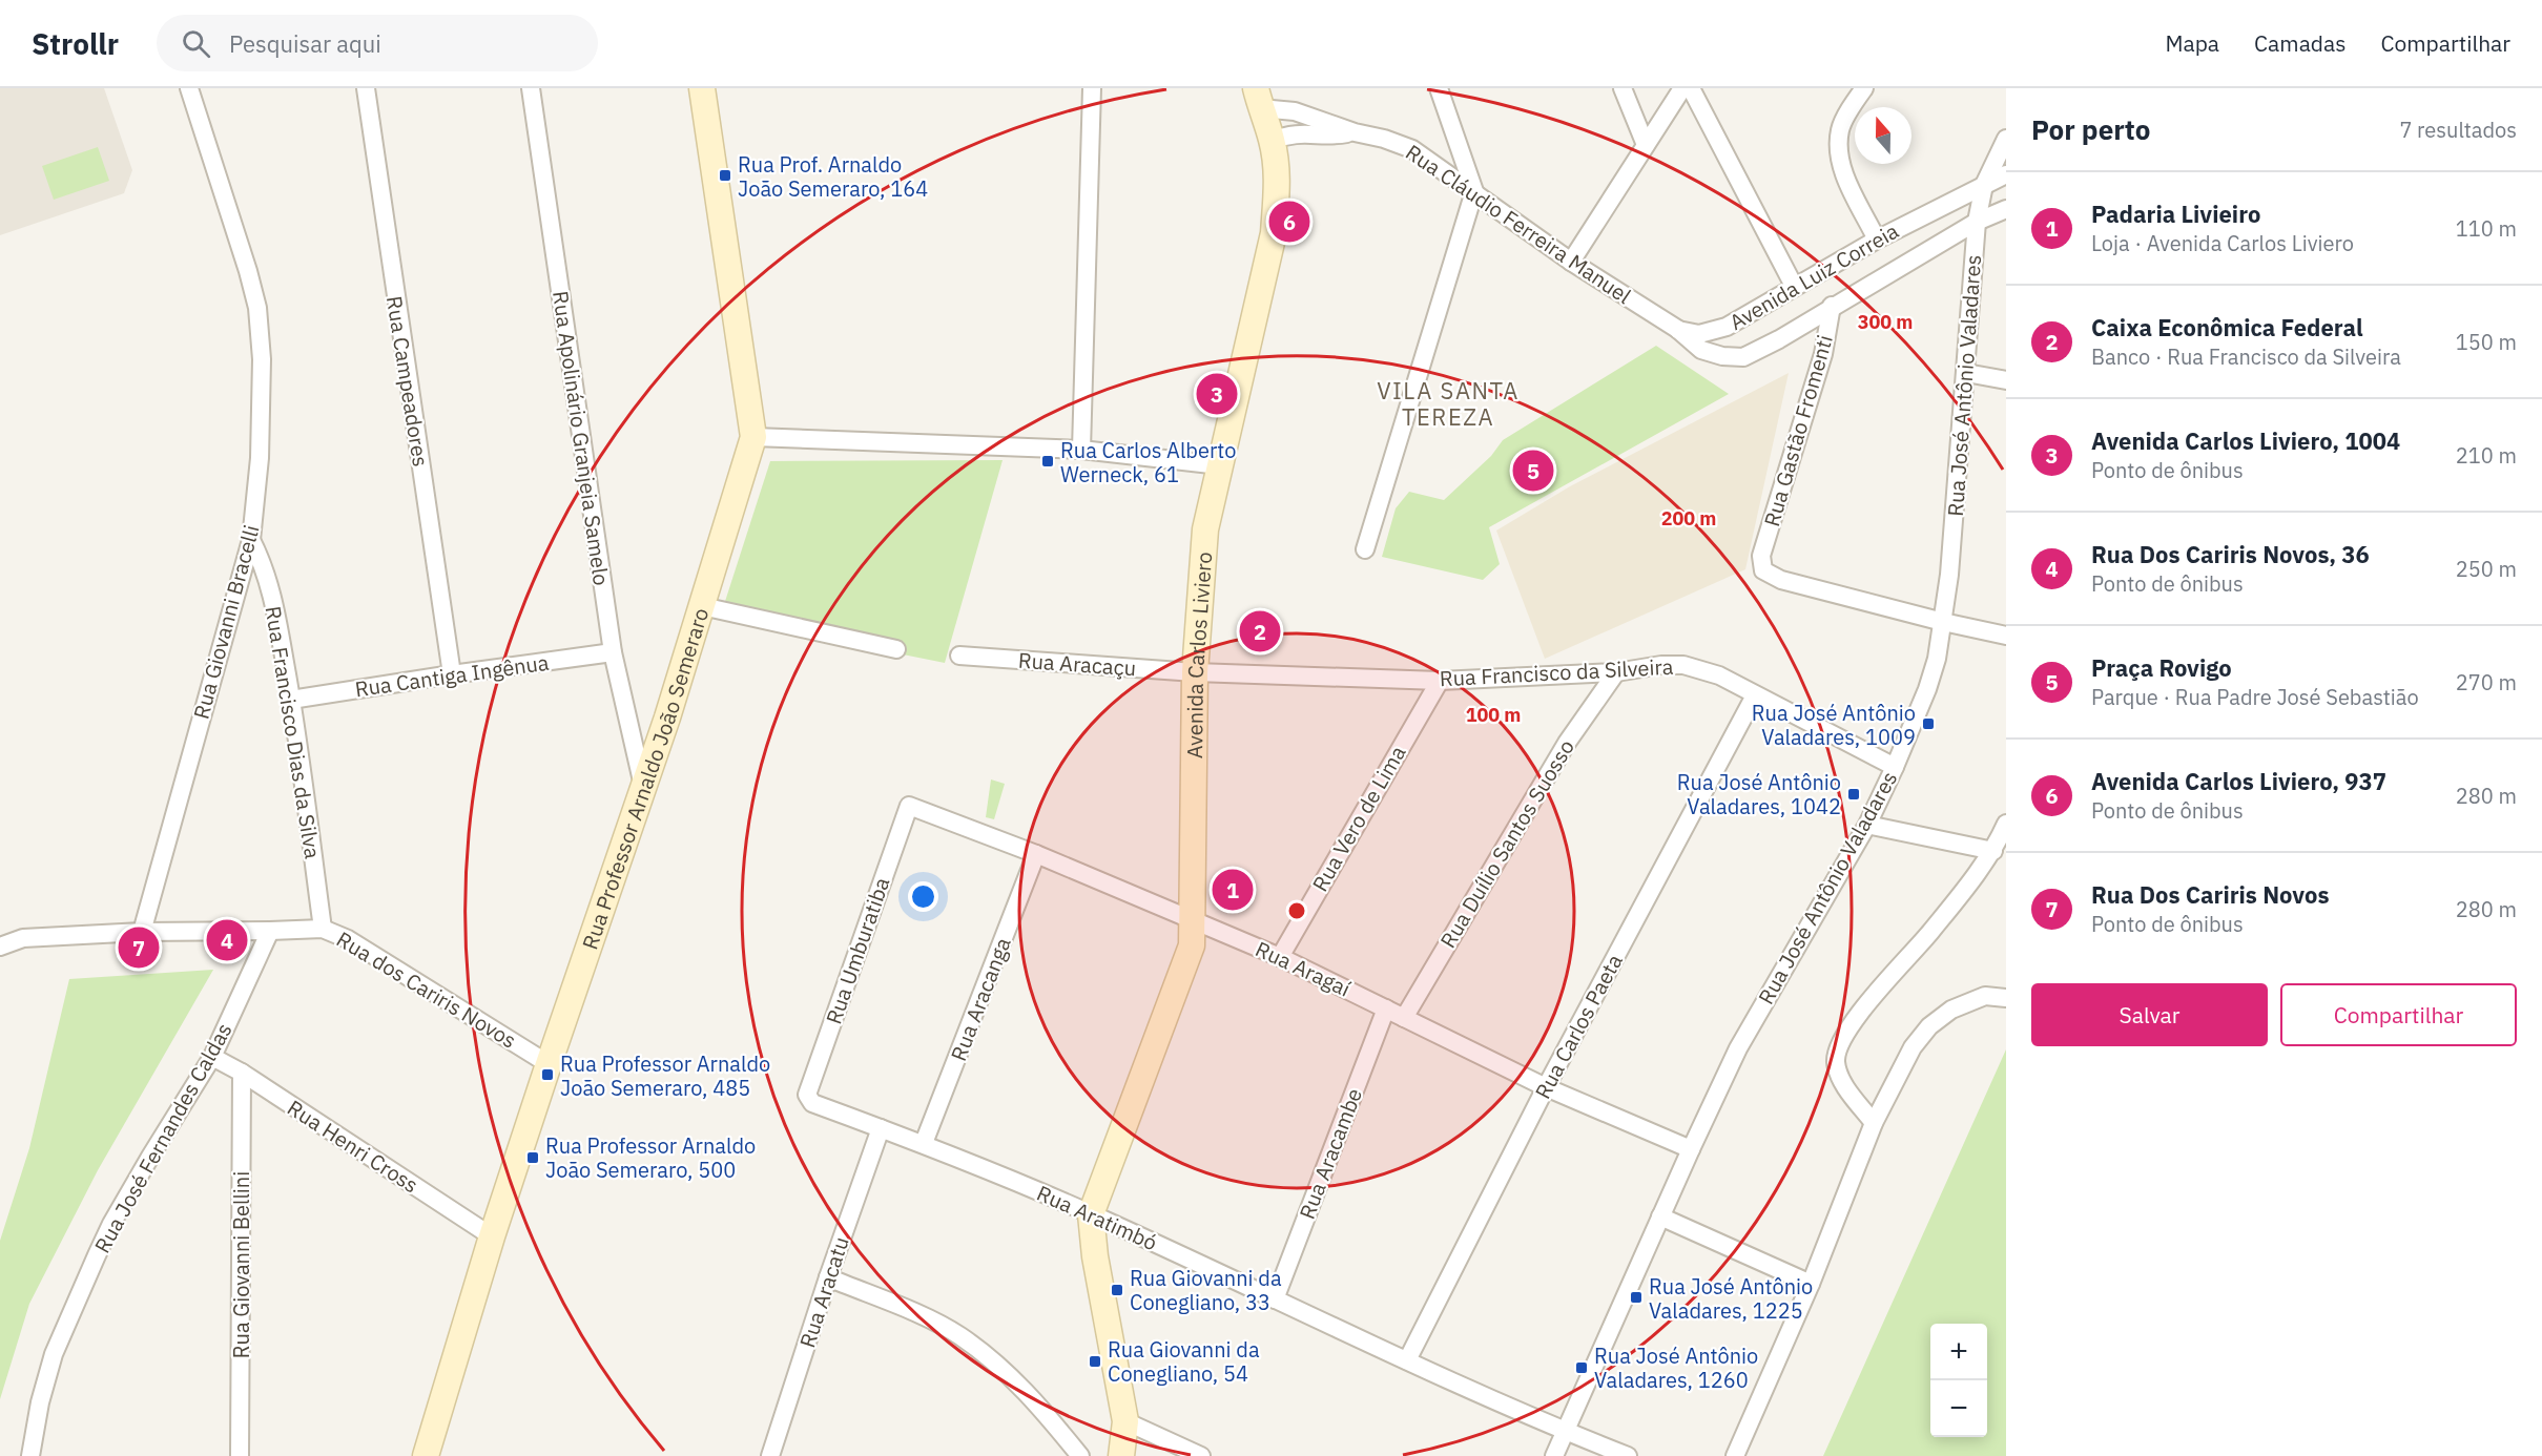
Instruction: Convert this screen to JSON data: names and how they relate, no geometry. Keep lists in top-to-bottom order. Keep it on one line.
{"streets":{"main road":["Avenida Carlos Liviero","Rua Professor Arnaldo João Semeraro"],"street":["Rua Cláudio Ferreira Manuel","Avenida Luiz Correia","Rua Campeadores","Rua José Antônio Valadares","Rua Gastão Fromenti","Rua Apolinário Granjeia Samelo","Rua Giovanni Bracelli","Rua Aracaçu","Rua Francisco da Silveira","Rua Cantiga Ingênua","Rua Francisco Dias da Silva","Rua Vero de Lima","Rua Duílio Santos Suosso","Rua Umburatiba","Rua Aragaí","Rua dos Cariris Novos","Rua Aracanga","Rua Carlos Paeta","Rua José Fernandes Caldas","Rua Henri Cross","Rua Aracambe","Rua Aratimbó","Rua Giovanni Bellini","Rua Aracatu"]},"crossings":[["Rua Cláudio Ferreira Manuel","Avenida Luiz Correia"],["Rua Cláudio Ferreira Manuel","Avenida Carlos Liviero"],["Avenida Luiz Correia","Rua José Antônio Valadares"],["Avenida Luiz Correia","Rua Gastão Fromenti"],["Rua Campeadores","Rua Cantiga Ingênua"],["Rua José Antônio Valadares","Rua Gastão Fromenti"],["Rua José Antônio Valadares","Rua Francisco da Silveira"],["Rua José Antônio Valadares","Rua Aragaí"],["Rua José Antônio Valadares","Rua Aratimbó"],["Rua Apolinário Granjeia Samelo","Rua Cantiga Ingênua"],["Rua Apolinário Granjeia Samelo","Rua Professor Arnaldo João Semeraro"],["Rua Giovanni Bracelli","Rua Francisco Dias da Silva"],["Rua Giovanni Bracelli","Rua dos Cariris Novos"],["Avenida Carlos Liviero","Rua Aracaçu"],["Avenida Carlos Liviero","Rua Francisco da Silveira"],["Avenida Carlos Liviero","Rua Aragaí"],["Avenida Carlos Liviero","Rua Aratimbó"],["Rua Aracaçu","Rua Francisco da Silveira"],["Rua Francisco da Silveira","Rua Vero de Lima"],["Rua Francisco da Silveira","Rua Duílio Santos Suosso"],["Rua Francisco da Silveira","Rua Carlos Paeta"],["Rua Cantiga Ingênua","Rua Francisco Dias da Silva"],["Rua Francisco Dias da Silva","Rua dos Cariris Novos"],["Rua Professor Arnaldo João Semeraro","Rua dos Cariris Novos"],["Rua Professor Arnaldo João Semeraro","Rua Henri Cross"],["Rua Vero de Lima","Rua Aragaí"],["Rua Duílio Santos Suosso","Rua Aragaí"],["Rua Umburatiba","Rua Aragaí"],["Rua Umburatiba","Rua Aratimbó"],["Rua Aragaí","Rua Aracanga"],["Rua Aragaí","Rua Carlos Paeta"],["Rua Aragaí","Rua Aracambe"],["Rua dos Cariris Novos","Rua José Fernandes Caldas"],["Rua Aracanga","Rua Aratimbó"],["Rua Carlos Paeta","Rua Aratimbó"],["Rua José Fernandes Caldas","Rua Henri Cross"],["Rua Henri Cross","Rua Giovanni Bellini"],["Rua Aracambe","Rua Aratimbó"],["Rua Aratimbó","Rua Aracatu"]],"districts":["VILA SANTA TEREZA"],"places":{"transit":["Rua Prof. Arnaldo João Semeraro, 164","Rua Carlos Alberto Werneck, 61","Rua José Antônio Valadares, 1009","Rua José Antônio Valadares, 1042","Rua Professor Arnaldo João Semeraro, 485","Rua Professor Arnaldo João Semeraro, 500","Rua Giovanni da Conegliano, 33","Rua José Antônio Valadares, 1225","Rua Giovanni da Conegliano, 54","Rua José Antônio Valadares, 1260"]},"north":"top","page":{"header":"Strollr","search":"Pesquisar aqui","nav":["Mapa","Camadas","Compartilhar"],"heading":["Por perto","7 resultados"],"list":[{"mark":"1","name":"Padaria Livieiro","note":"Loja · Avenida Carlos Liviero","value":"110 m"},{"mark":"2","name":"Caixa Econômica Federal","note":"Banco · Rua Francisco da Silveira","value":"150 m"},{"mark":"3","name":"Avenida Carlos Liviero, 1004","note":"Ponto de ônibus","value":"210 m"},{"mark":"4","name":"Rua Dos Cariris Novos, 36","note":"Ponto de ônibus","value":"250 m"},{"mark":"5","name":"Praça Rovigo","note":"Parque · Rua Padre José Sebastião","value":"270 m"},{"mark":"6","name":"Avenida Carlos Liviero, 937","note":"Ponto de ônibus","value":"280 m"},{"mark":"7","name":"Rua Dos Cariris Novos","note":"Ponto de ônibus","value":"280 m"}],"pins":["6","3","5","2","1","4","7"],"buttons":["Salvar","Compartilhar"],"map_buttons":["+","−"]},"rings":["300 m","200 m","100 m"]}
